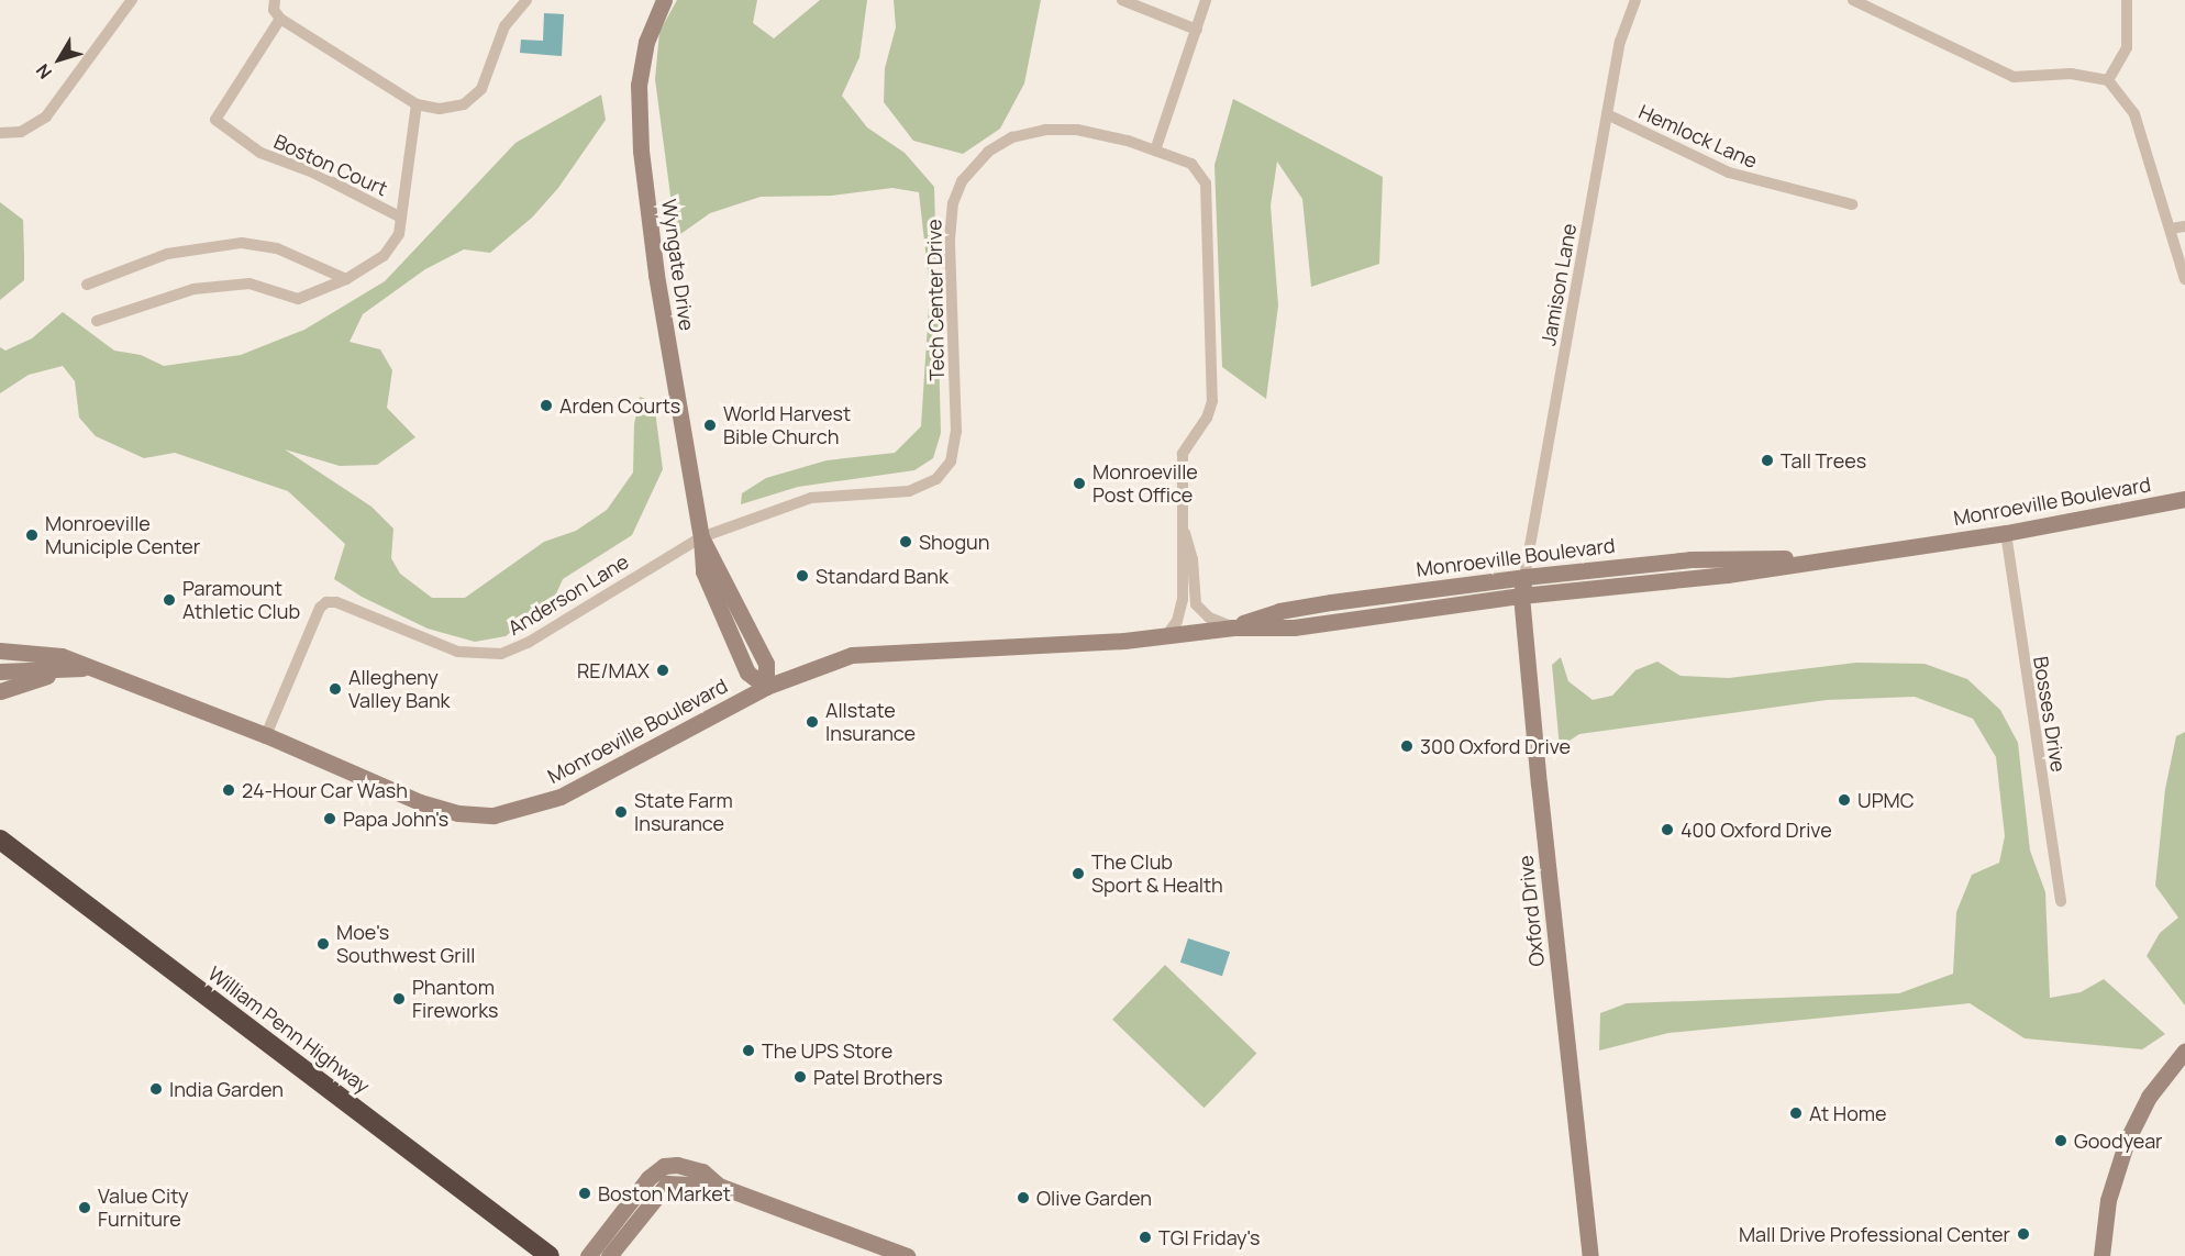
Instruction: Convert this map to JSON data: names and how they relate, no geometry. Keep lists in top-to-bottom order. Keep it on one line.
{"streets":{"highway":["William Penn Highway"],"main road":["Wyngate Drive","Monroeville Boulevard","Oxford Drive"],"street":["Hemlock Lane","Boston Court","Jamison Lane","Tech Center Drive","Anderson Lane","Bosses Drive"]},"crossings":[["Hemlock Lane","Jamison Lane"],["Wyngate Drive","Tech Center Drive"],["Wyngate Drive","Monroeville Boulevard"],["Wyngate Drive","Anderson Lane"],["Jamison Lane","Monroeville Boulevard"],["Jamison Lane","Oxford Drive"],["Tech Center Drive","Monroeville Boulevard"],["Tech Center Drive","Anderson Lane"],["Monroeville Boulevard","Anderson Lane"],["Monroeville Boulevard","Bosses Drive"],["Monroeville Boulevard","Oxford Drive"]],"places":["Arden Courts","World Harvest Bible Church","Tall Trees","Monroeville Post Office","Monroeville Municiple Center","Shogun","Standard Bank","Paramount Athletic Club","RE/MAX","Allegheny Valley Bank","Allstate Insurance","300 Oxford Drive","24-Hour Car Wash","UPMC","State Farm Insurance","Papa John's","400 Oxford Drive","The Club Sport & Health","Moe's Southwest Grill","Phantom Fireworks","The UPS Store","Patel Brothers","India Garden","At Home","Goodyear","Boston Market","Olive Garden","Value City Furniture","Mall Drive Professional Center","TGI Friday's"],"north":"bottom left"}
